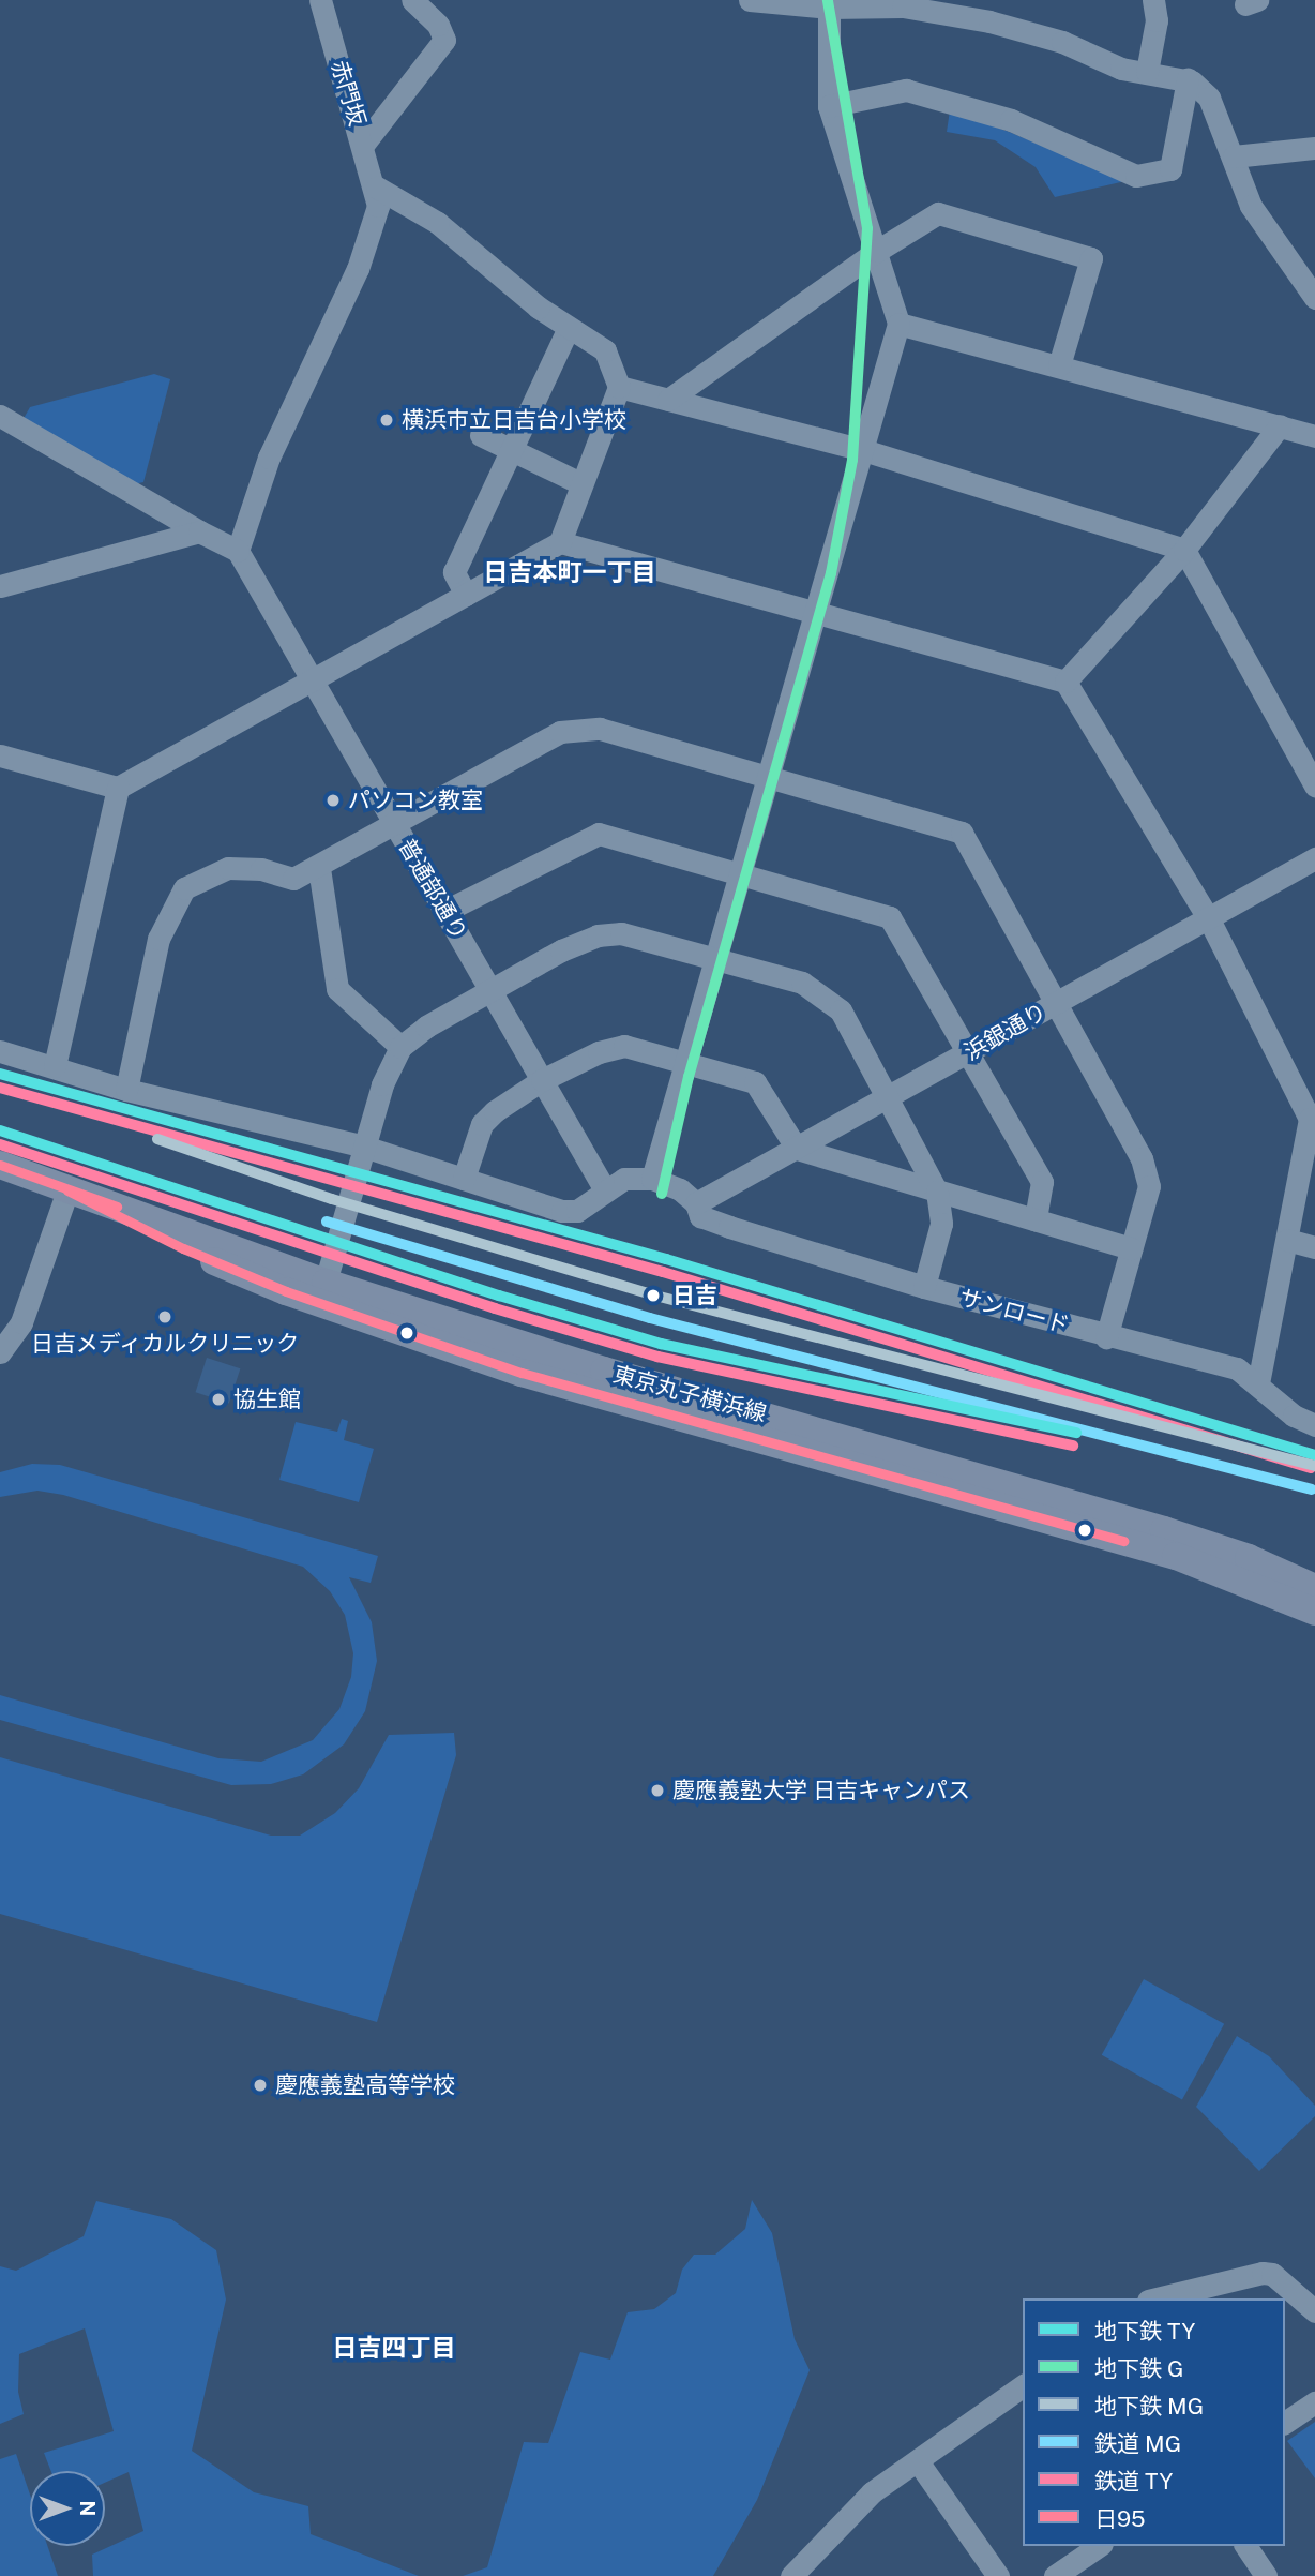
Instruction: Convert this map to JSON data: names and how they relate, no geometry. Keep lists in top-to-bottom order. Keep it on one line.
{"streets":{"main road":["東京丸子横浜線"],"street":["赤門坂","普通部通り","浜銀通り","サンロード"]},"crossings":[["浜銀通り","サンロード"]],"districts":["日吉本町一丁目","日吉四丁目"],"places":["横浜市立日吉台小学校","パソコン教室","日吉","日吉メディカルクリニック","協生館","慶應義塾大学 日吉キャンパス","慶應義塾高等学校"],"lines":["metro line G","metro line TY","rail line TY","metro line MG","transit line 日95","rail line MG"],"legend":["地下鉄 TY","地下鉄 G","地下鉄 MG","鉄道 MG","鉄道 TY","日95"],"north":"right"}
